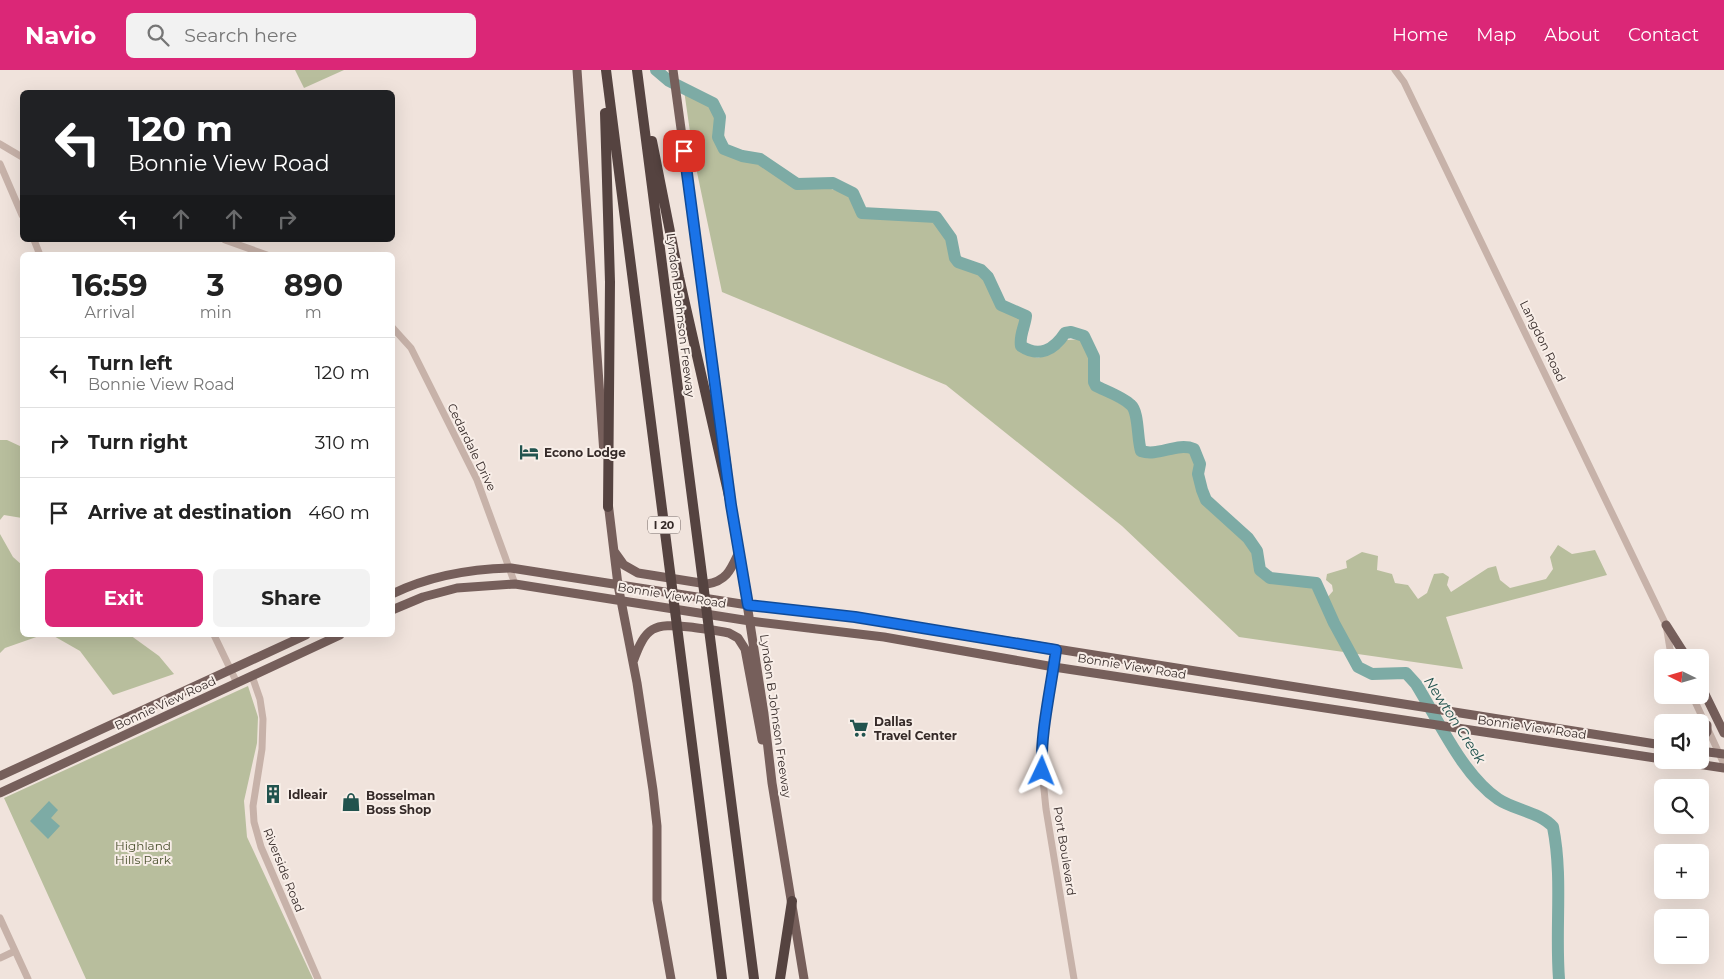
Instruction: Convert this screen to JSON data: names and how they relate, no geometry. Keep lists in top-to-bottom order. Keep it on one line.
{"streets":{"highway":["Lyndon B Johnson Freeway","I 20"],"main road":["Langdon Road","Bonnie View Road"],"street":["Cedardale Drive","Port Boulevard","Riverside Road"]},"crossings":[["Lyndon B Johnson Freeway","Bonnie View Road"],["Cedardale Drive","Bonnie View Road"],["Bonnie View Road","Port Boulevard"],["Bonnie View Road","Riverside Road"]],"water":["Newton Creek"],"parks":["Highland Hills Park"],"places":{"hotel":["Econo Lodge"],"supermarket":["Dallas Travel Center"],"building":["Idleair"],"shop":["Bosselman Boss Shop"]},"north":"left","page":{"header":"Navio","search":"Search here","nav":["Home","Map","About","Contact"],"turn":["120 m","Bonnie View Road"],"eta":["16:59","Arrival","3","min","890","m"],"list":[{"name":"Turn left","note":"Bonnie View Road","value":"120 m"},{"name":"Turn right","value":"310 m"},{"name":"Arrive at destination","value":"460 m"}],"buttons":["Exit","Share"],"map_buttons":["+","−"]}}
